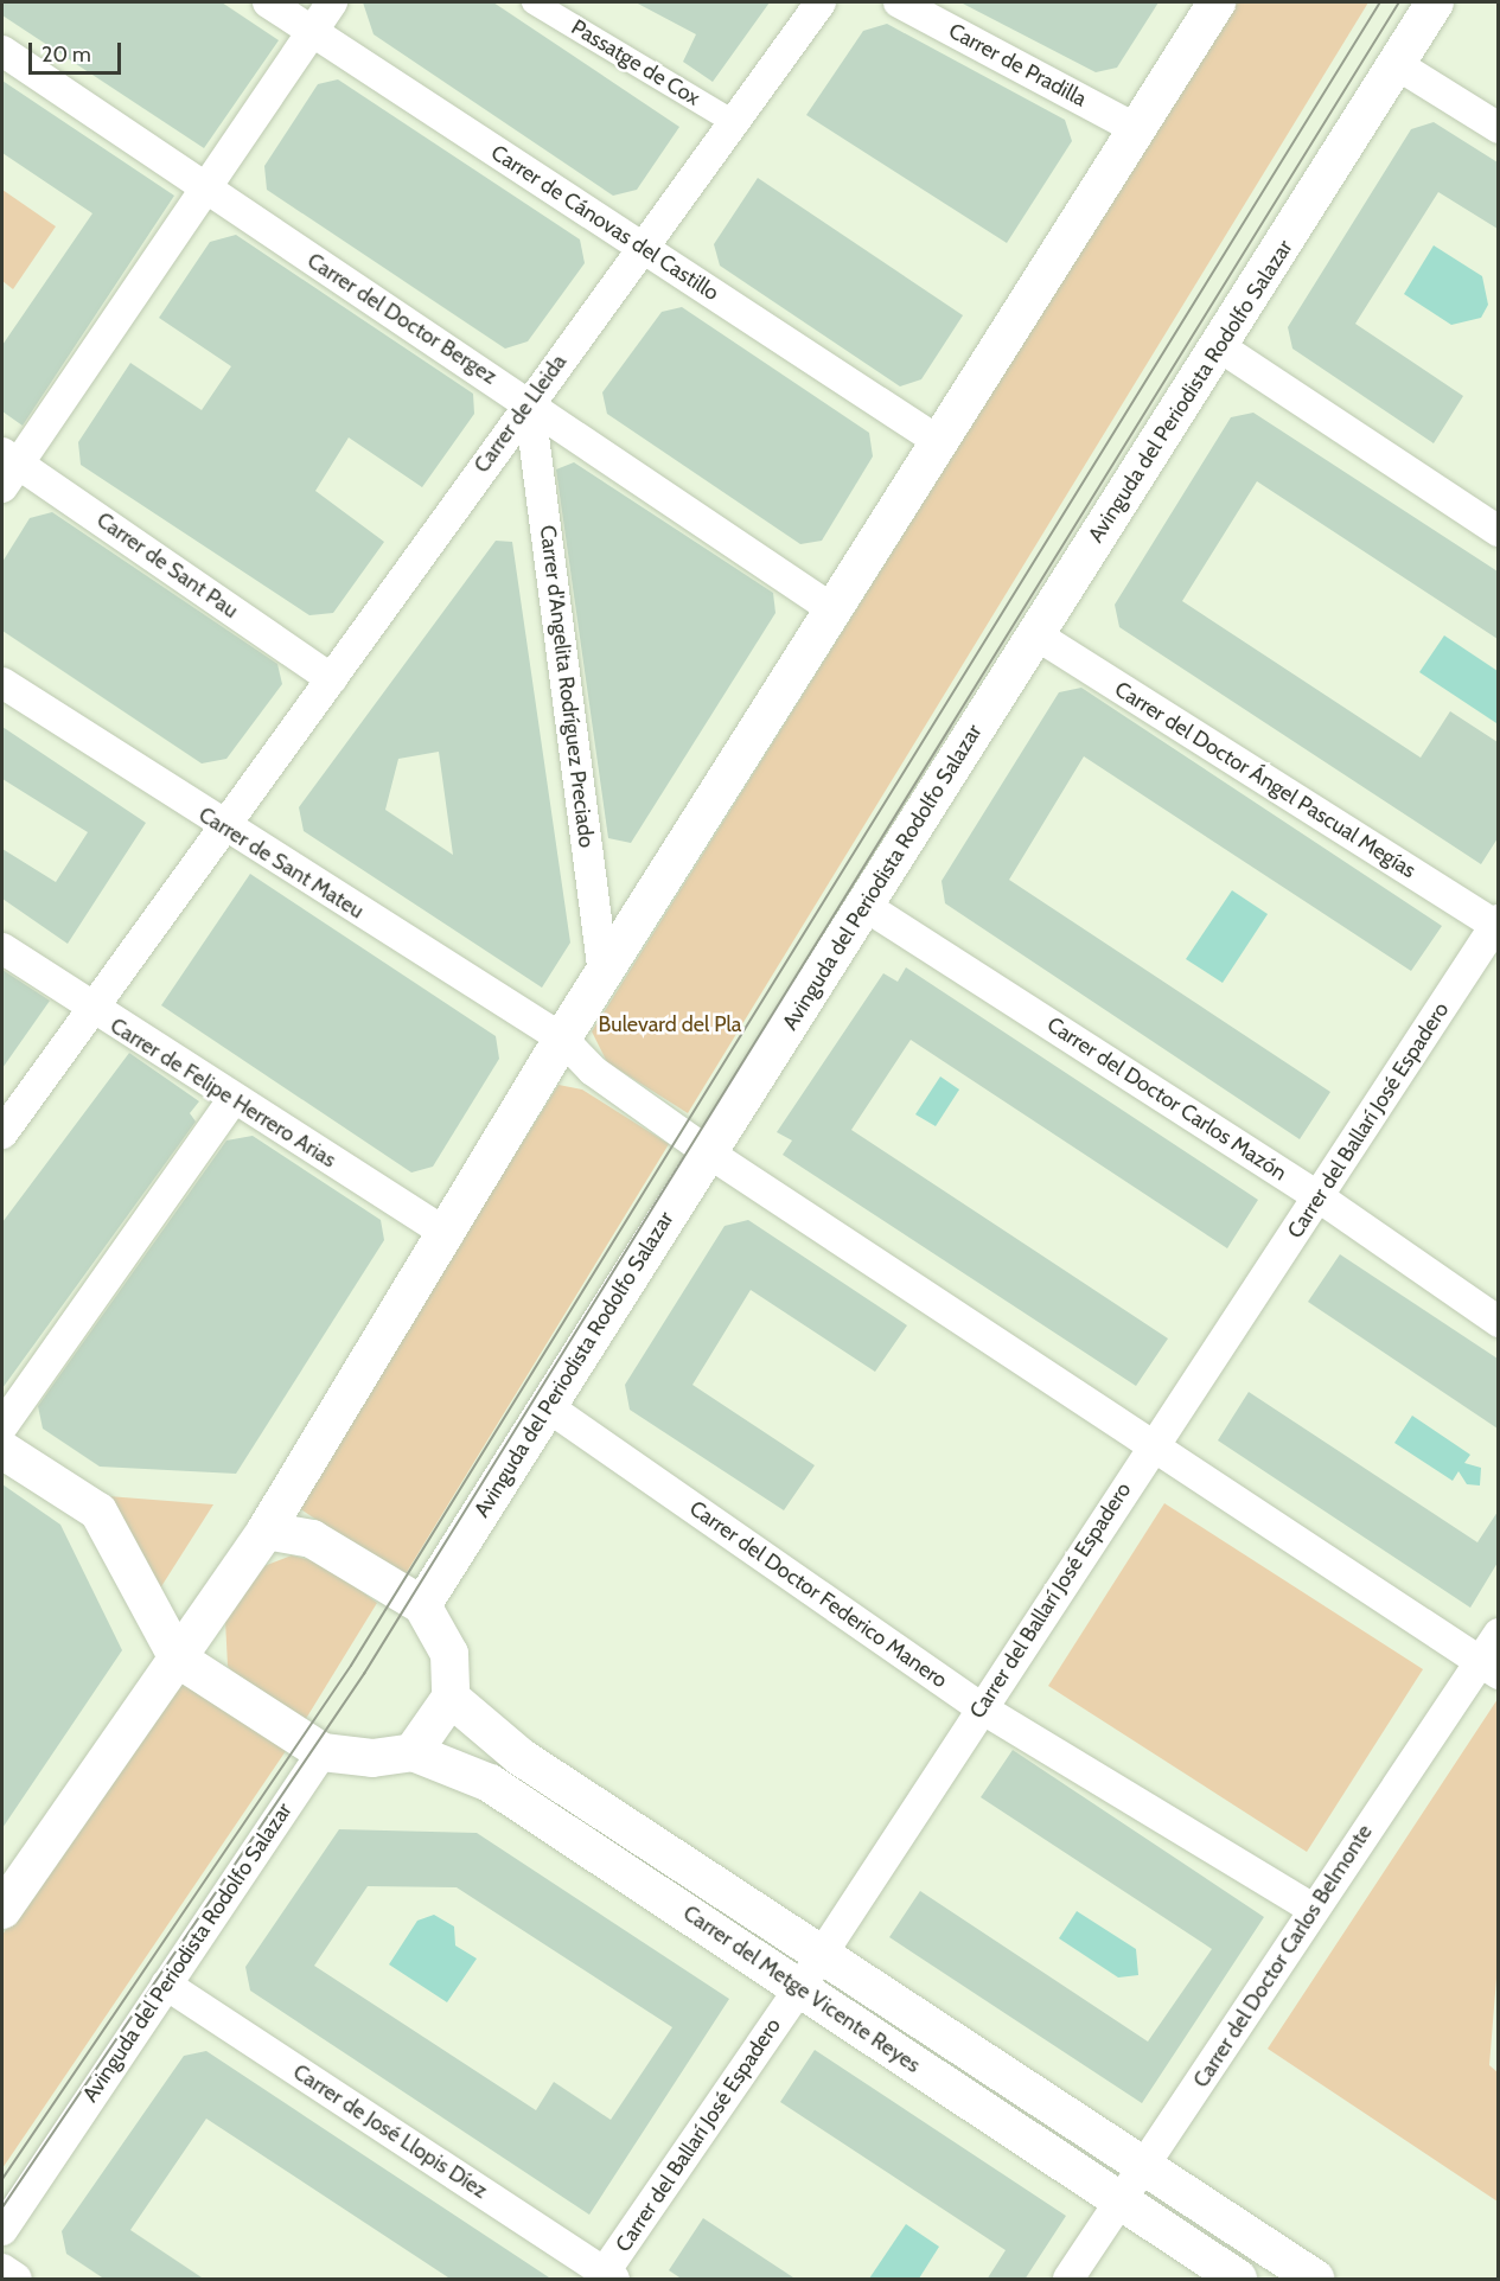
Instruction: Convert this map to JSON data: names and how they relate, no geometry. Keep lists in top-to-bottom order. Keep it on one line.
{"streets":{"street":["Passatge de Cox","Carrer de Pradilla","Carrer de Cánovas del Castillo","Carrer del Doctor Bergez","Avinguda del Periodista Rodolfo Salazar","Carrer de Lleida","Carrer de Sant Pau","Carrer d'Angelita Rodríguez Preciado","Carrer del Doctor Ángel Pascual Megías","Carrer de Sant Mateu","Carrer de Felipe Herrero Arias","Carrer del Doctor Carlos Mazón","Carrer del Ballarí José Espadero","Carrer del Doctor Federico Manero","Carrer del Doctor Carlos Belmonte","Carrer del Metge Vicente Reyes","Carrer de José Llopis Díez"]},"crossings":[["Passatge de Cox","Carrer de Lleida"],["Carrer de Cánovas del Castillo","Carrer de Lleida"],["Carrer del Doctor Bergez","Carrer de Lleida"],["Carrer del Doctor Bergez","Carrer d'Angelita Rodríguez Preciado"],["Avinguda del Periodista Rodolfo Salazar","Carrer del Doctor Ángel Pascual Megías"],["Avinguda del Periodista Rodolfo Salazar","Carrer de Sant Mateu"],["Avinguda del Periodista Rodolfo Salazar","Carrer del Doctor Carlos Mazón"],["Avinguda del Periodista Rodolfo Salazar","Carrer del Doctor Federico Manero"],["Avinguda del Periodista Rodolfo Salazar","Carrer del Metge Vicente Reyes"],["Avinguda del Periodista Rodolfo Salazar","Carrer de José Llopis Díez"],["Carrer de Lleida","Carrer de Sant Pau"],["Carrer de Lleida","Carrer d'Angelita Rodríguez Preciado"],["Carrer de Lleida","Carrer de Sant Mateu"],["Carrer de Lleida","Carrer de Felipe Herrero Arias"],["Carrer del Doctor Ángel Pascual Megías","Carrer del Ballarí José Espadero"],["Carrer de Sant Mateu","Carrer del Ballarí José Espadero"],["Carrer de Sant Mateu","Carrer del Doctor Carlos Belmonte"],["Carrer del Doctor Carlos Mazón","Carrer del Ballarí José Espadero"],["Carrer del Ballarí José Espadero","Carrer del Doctor Federico Manero"],["Carrer del Ballarí José Espadero","Carrer del Metge Vicente Reyes"],["Carrer del Ballarí José Espadero","Carrer de José Llopis Díez"],["Carrer del Doctor Federico Manero","Carrer del Doctor Carlos Belmonte"],["Carrer del Doctor Carlos Belmonte","Carrer del Metge Vicente Reyes"]],"parks":["Bulevard del Pla"],"scale_bar":"20 m"}
